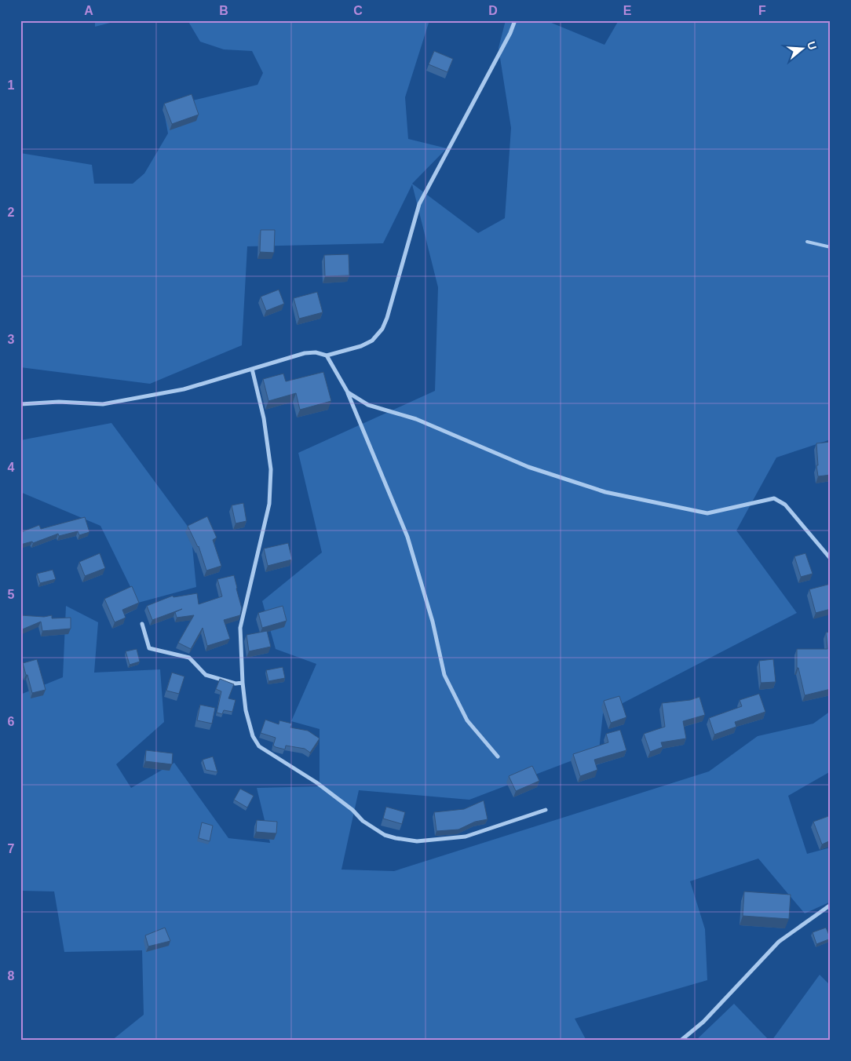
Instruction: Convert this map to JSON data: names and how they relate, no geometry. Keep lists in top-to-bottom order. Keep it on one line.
{"north":"right","grid":{"columns":["A","B","C","D","E","F"],"rows":["1","2","3","4","5","6","7","8"]}}
